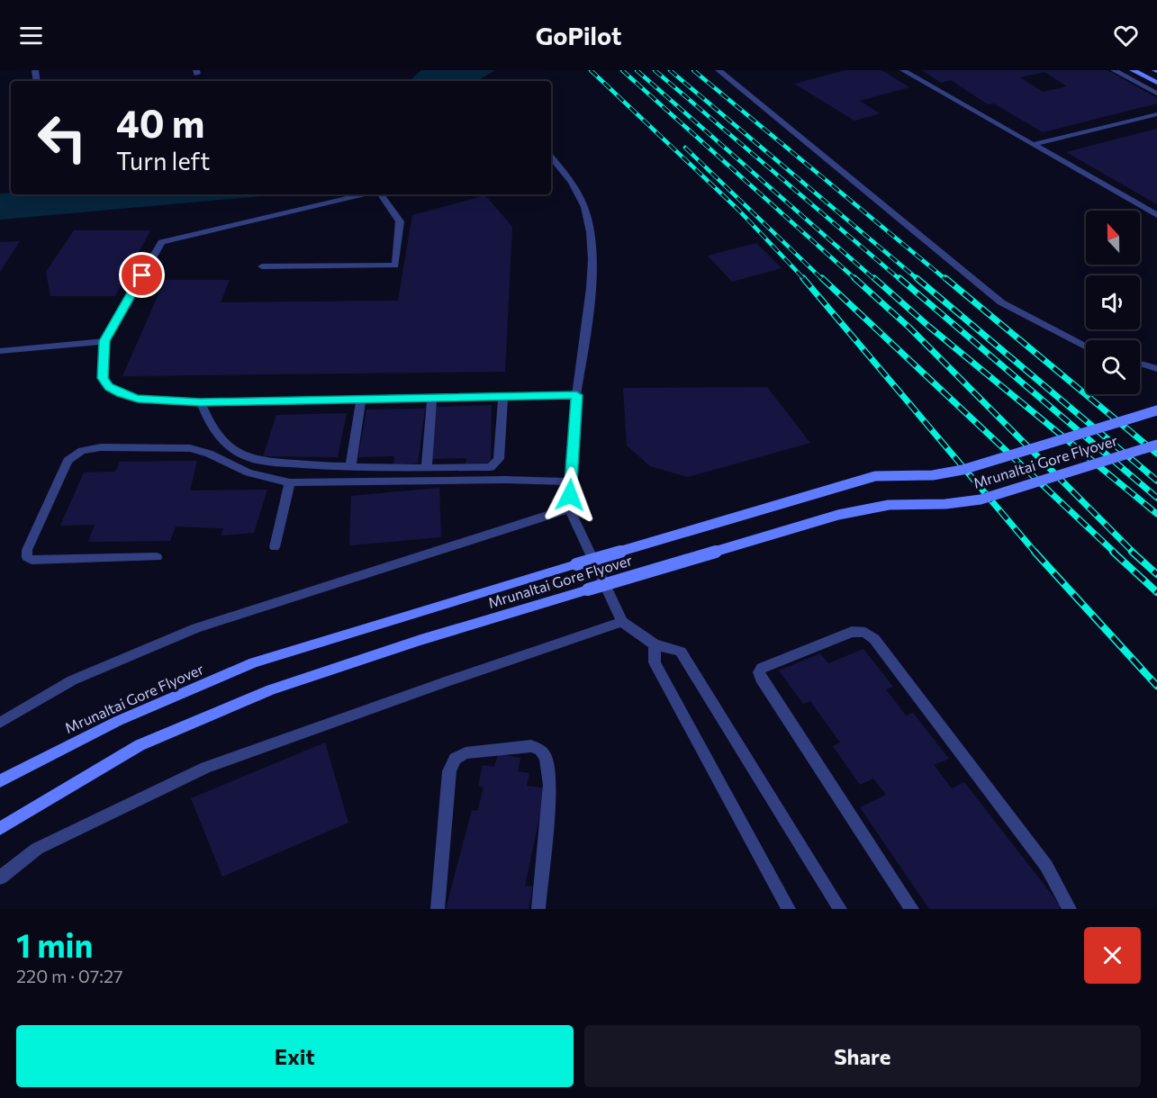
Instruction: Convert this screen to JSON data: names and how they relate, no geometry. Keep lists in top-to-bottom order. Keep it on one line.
{"streets":{"main road":["Mrunaltai Gore Flyover"]},"north":"top","page":{"header":"GoPilot","turn":["40 m","Turn left"],"heading":["1 min","220 m · 07:27"],"buttons":["Exit","Share"]}}
